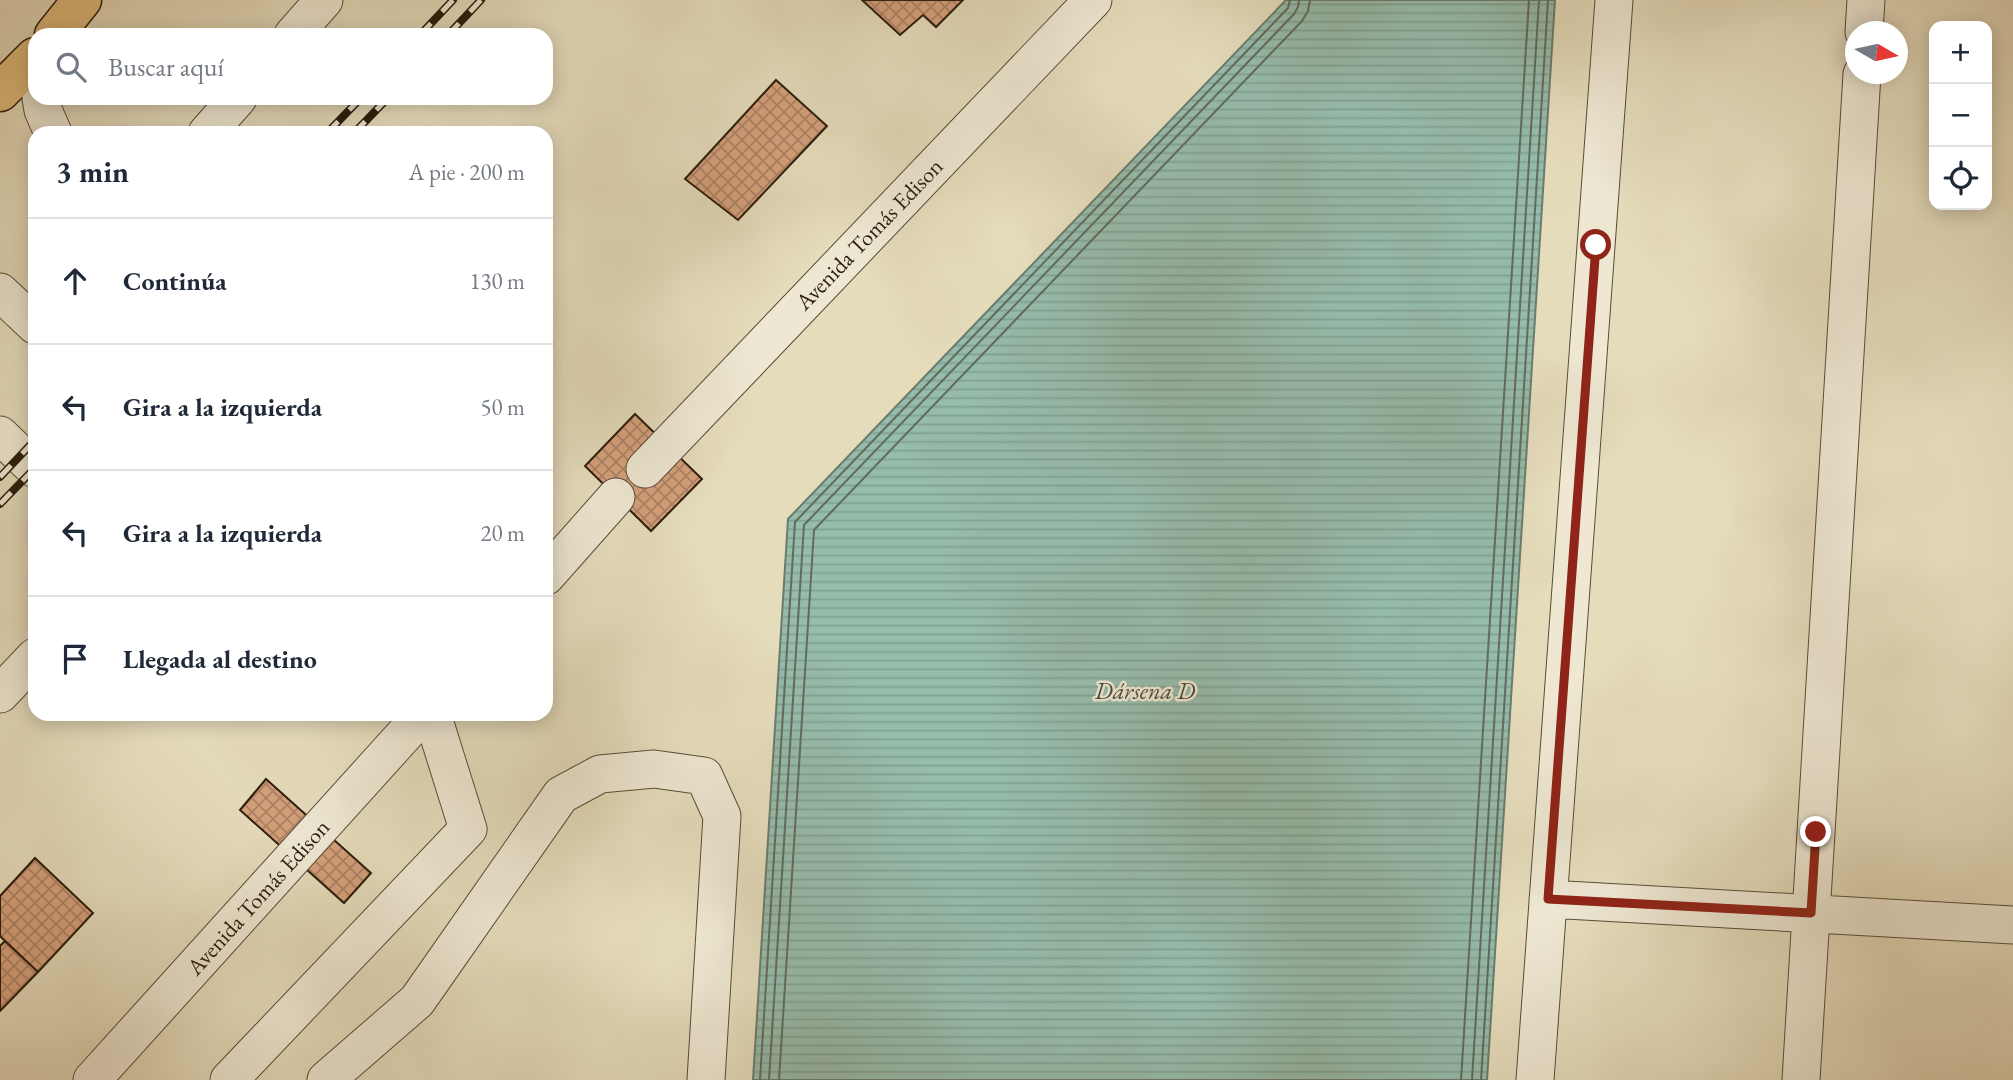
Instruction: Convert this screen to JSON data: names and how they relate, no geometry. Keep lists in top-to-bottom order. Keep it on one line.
{"streets":{"street":["Avenida Tomás Edison"]},"water":["Dársena D"],"north":"right","page":{"map_buttons":["+","−"],"search":"Buscar aquí","heading":["3 min","A pie · 200 m"],"list":[["Continúa","130 m"],["Gira a la izquierda","50 m"],["Gira a la izquierda","20 m"],"Llegada al destino"]}}
